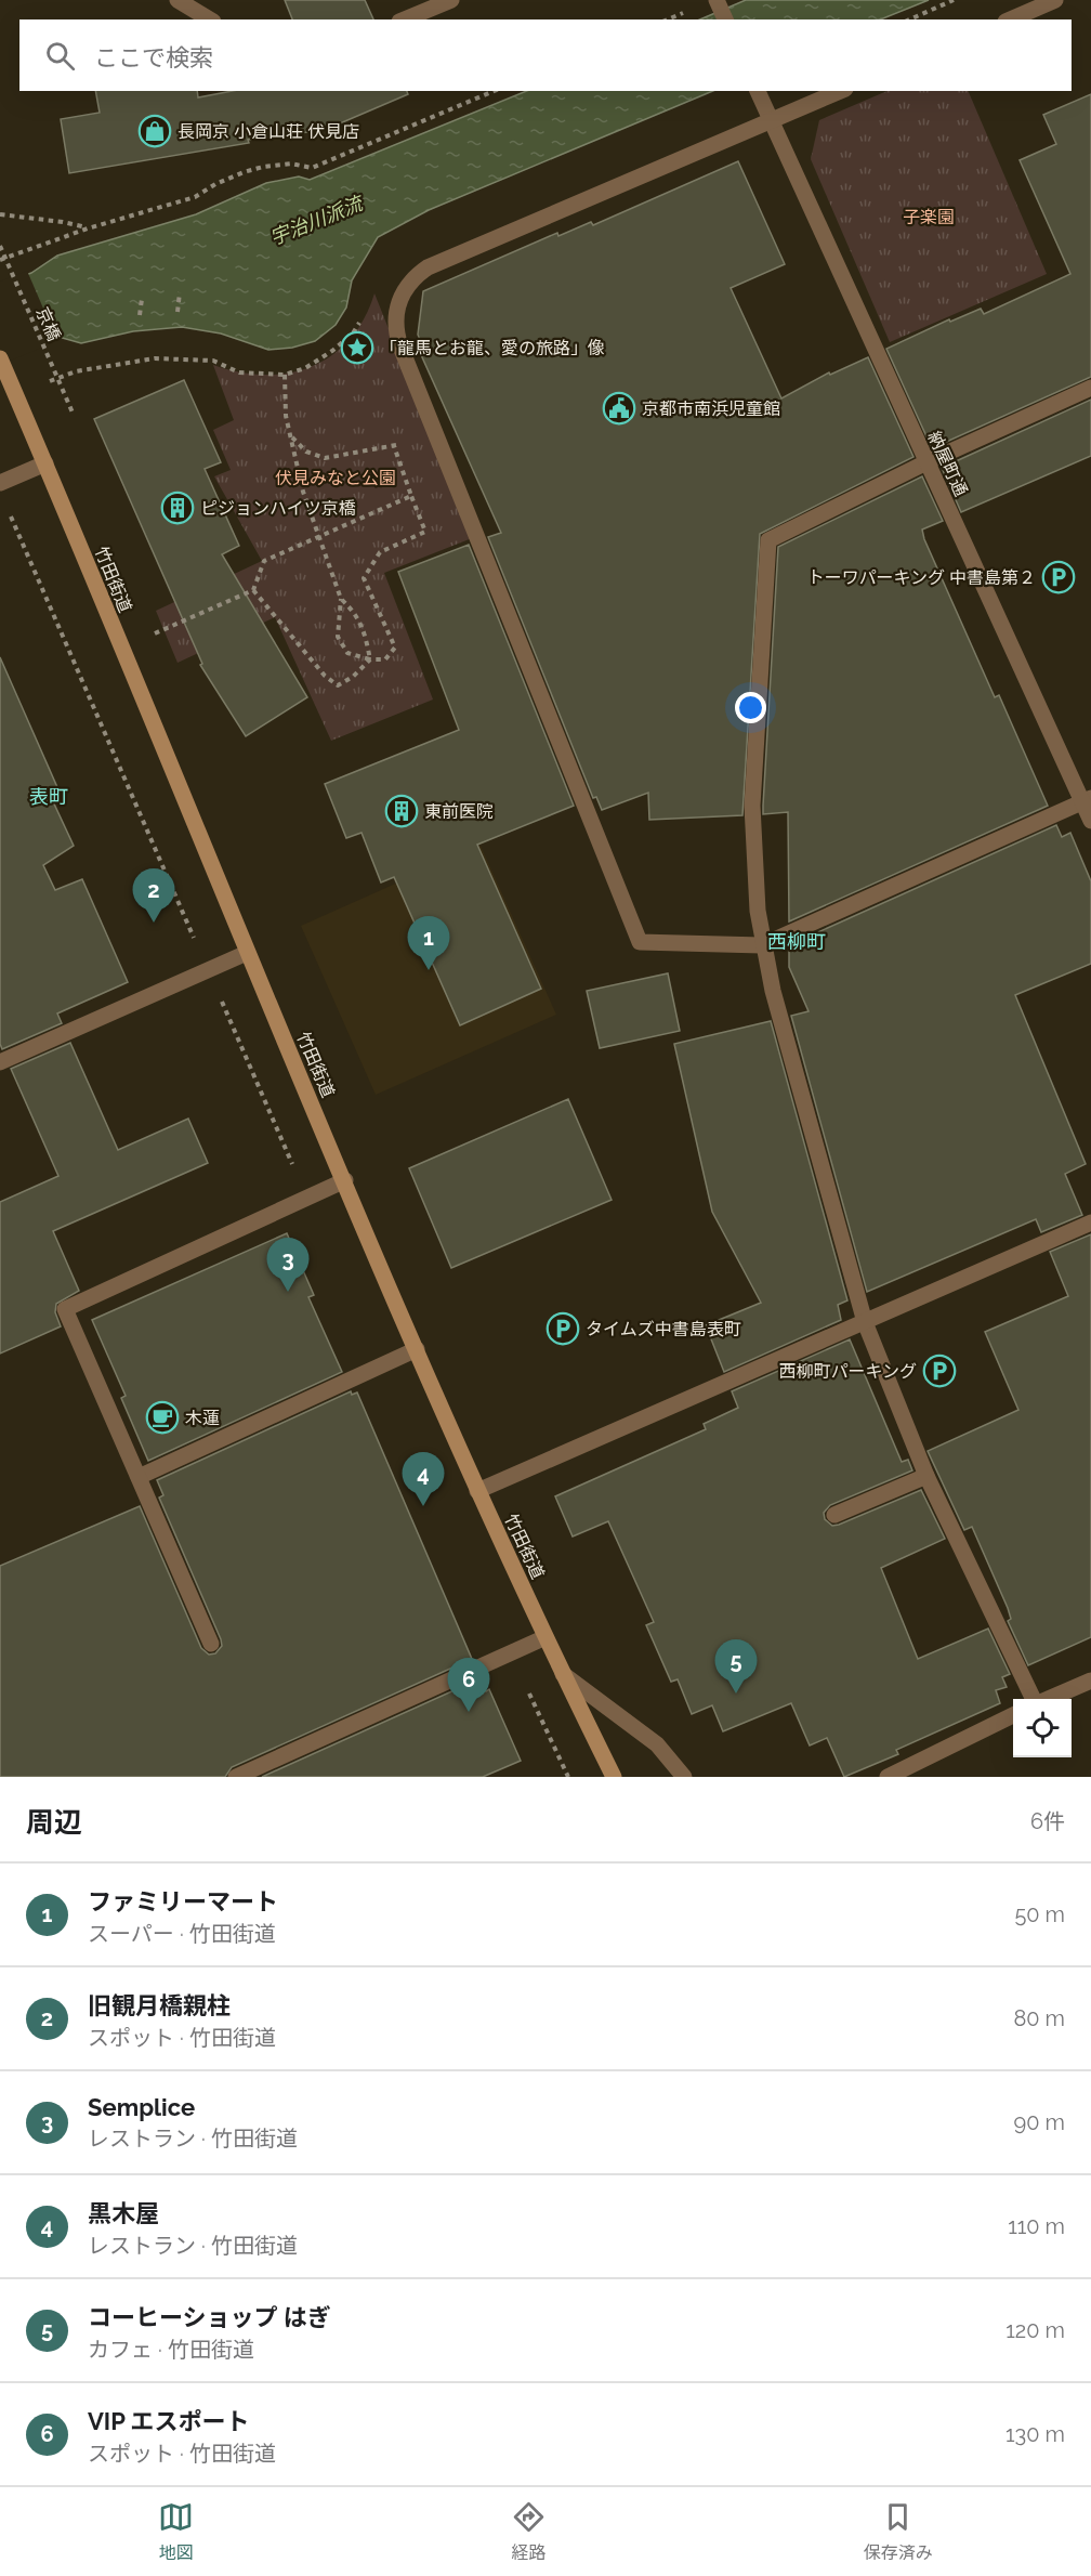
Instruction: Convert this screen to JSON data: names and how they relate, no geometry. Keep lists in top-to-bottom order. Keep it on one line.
{"streets":{"main road":["竹田街道"],"street":["納屋町通"],"path":["京橋"]},"districts":["表町","西柳町"],"water":["宇治川派流"],"parks":["子楽園","伏見みなと公園"],"places":{"shop":["長岡京 小倉山荘 伏見店"],"place":["「龍馬とお龍、愛の旅路」像"],"public building":["京都市南浜児童館"],"building":["ピジョンハイツ京橋","東前医院"],"parking":["トーワパーキング 中書島第２","タイムズ中書島表町","西柳町パーキング"],"cafe":["木蓮"]},"page":{"search":"ここで検索","pins":["2","1","3","4","5","6"],"heading":["周辺","6件"],"list":[{"mark":"1","name":"ファミリーマート","note":"スーパー · 竹田街道","value":"50 m"},{"mark":"2","name":"旧観月橋親柱","note":"スポット · 竹田街道","value":"80 m"},{"mark":"3","name":"Semplice","note":"レストラン · 竹田街道","value":"90 m"},{"mark":"4","name":"黒木屋","note":"レストラン · 竹田街道","value":"110 m"},{"mark":"5","name":"コーヒーショップ はぎ","note":"カフェ · 竹田街道","value":"120 m"},{"mark":"6","name":"VIP エスポート","note":"スポット · 竹田街道","value":"130 m"}],"nav":["地図","経路","保存済み"]}}
